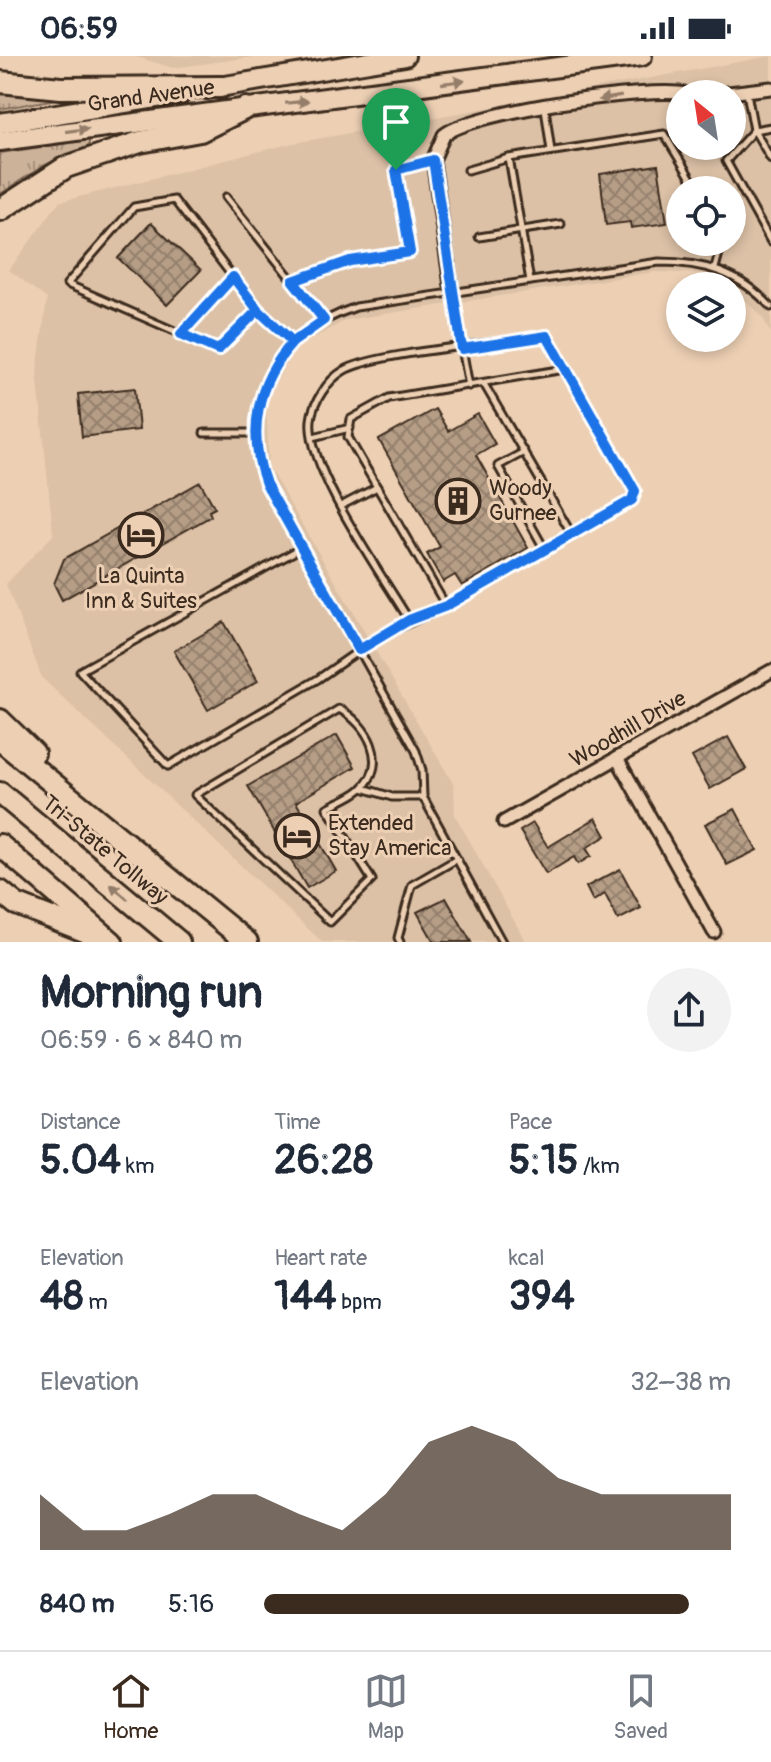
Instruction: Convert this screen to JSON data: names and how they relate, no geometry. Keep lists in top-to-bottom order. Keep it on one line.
{"streets":{"highway":["Tri-State Tollway"],"main road":["Grand Avenue"],"street":["Woodhill Drive"]},"places":{"building":["Woody Gurnee"],"hotel":["La Quinta Inn & Suites","Extended Stay America"]},"north":"top left","page":{"status":"06:59","heading":["Morning run","06:59 · 6 × 840 m"],"stats":[["Distance","5.04 km"],["Time","26:28"],["Pace","5:15 /km"],["Elevation","48 m"],["Heart rate","144 bpm"],["kcal","394"]],"chart":["Elevation","32–38 m"],"list":[{"name":"840 m","note":"5:16"}],"tabs":["Home","Map","Saved"]}}
